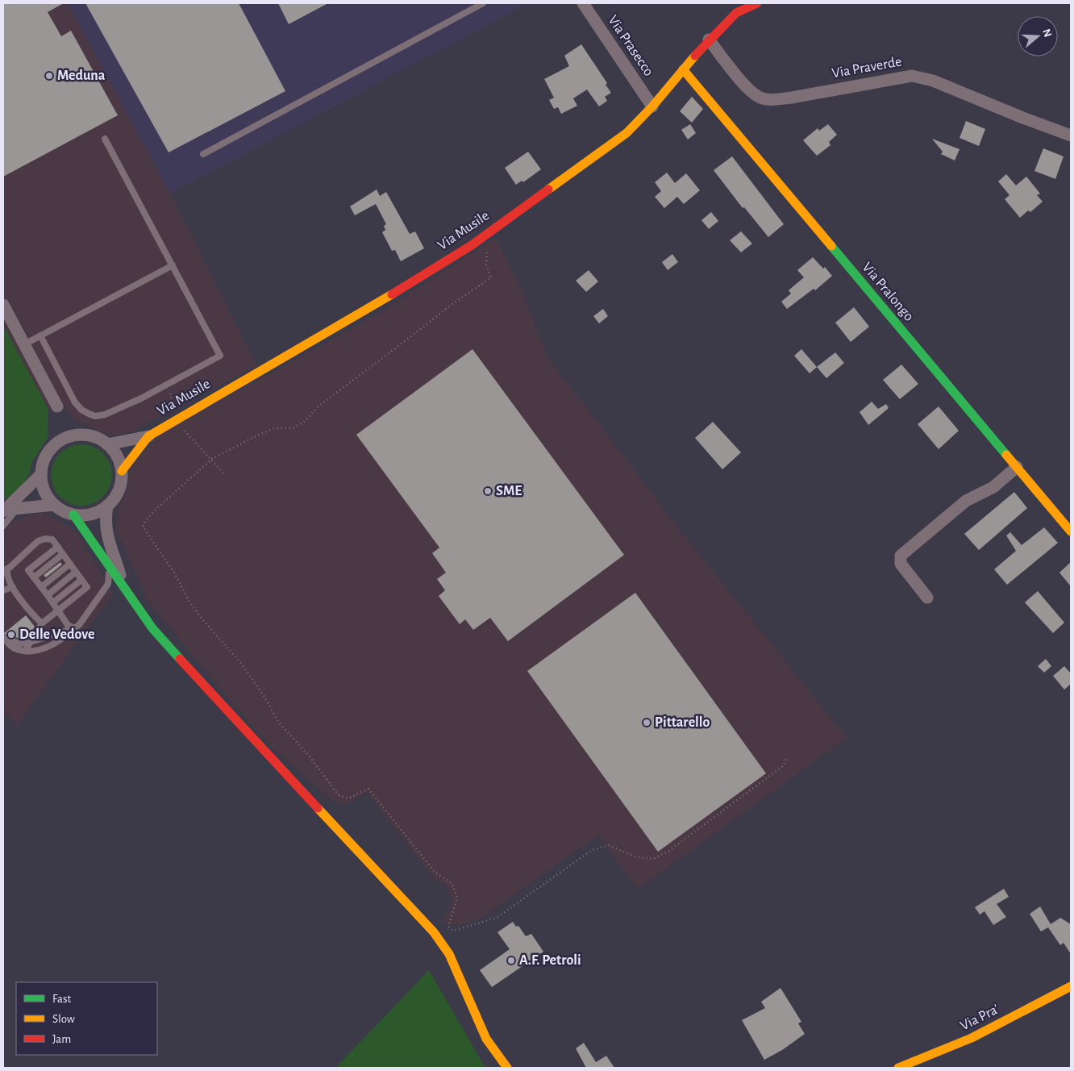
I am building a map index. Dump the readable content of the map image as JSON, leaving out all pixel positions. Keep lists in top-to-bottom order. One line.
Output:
{"streets":{"street":["Via Prasecco","Via Praverde","Via Musile","Via Pralongo","Via Pra'"]},"crossings":[["Via Prasecco","Via Musile"],["Via Praverde","Via Musile"],["Via Musile","Via Pralongo"]],"places":["Meduna","SME","Delle Vedove","Pittarello","A.F. Petroli"],"legend":["Fast","Slow","Jam"],"north":"right"}
